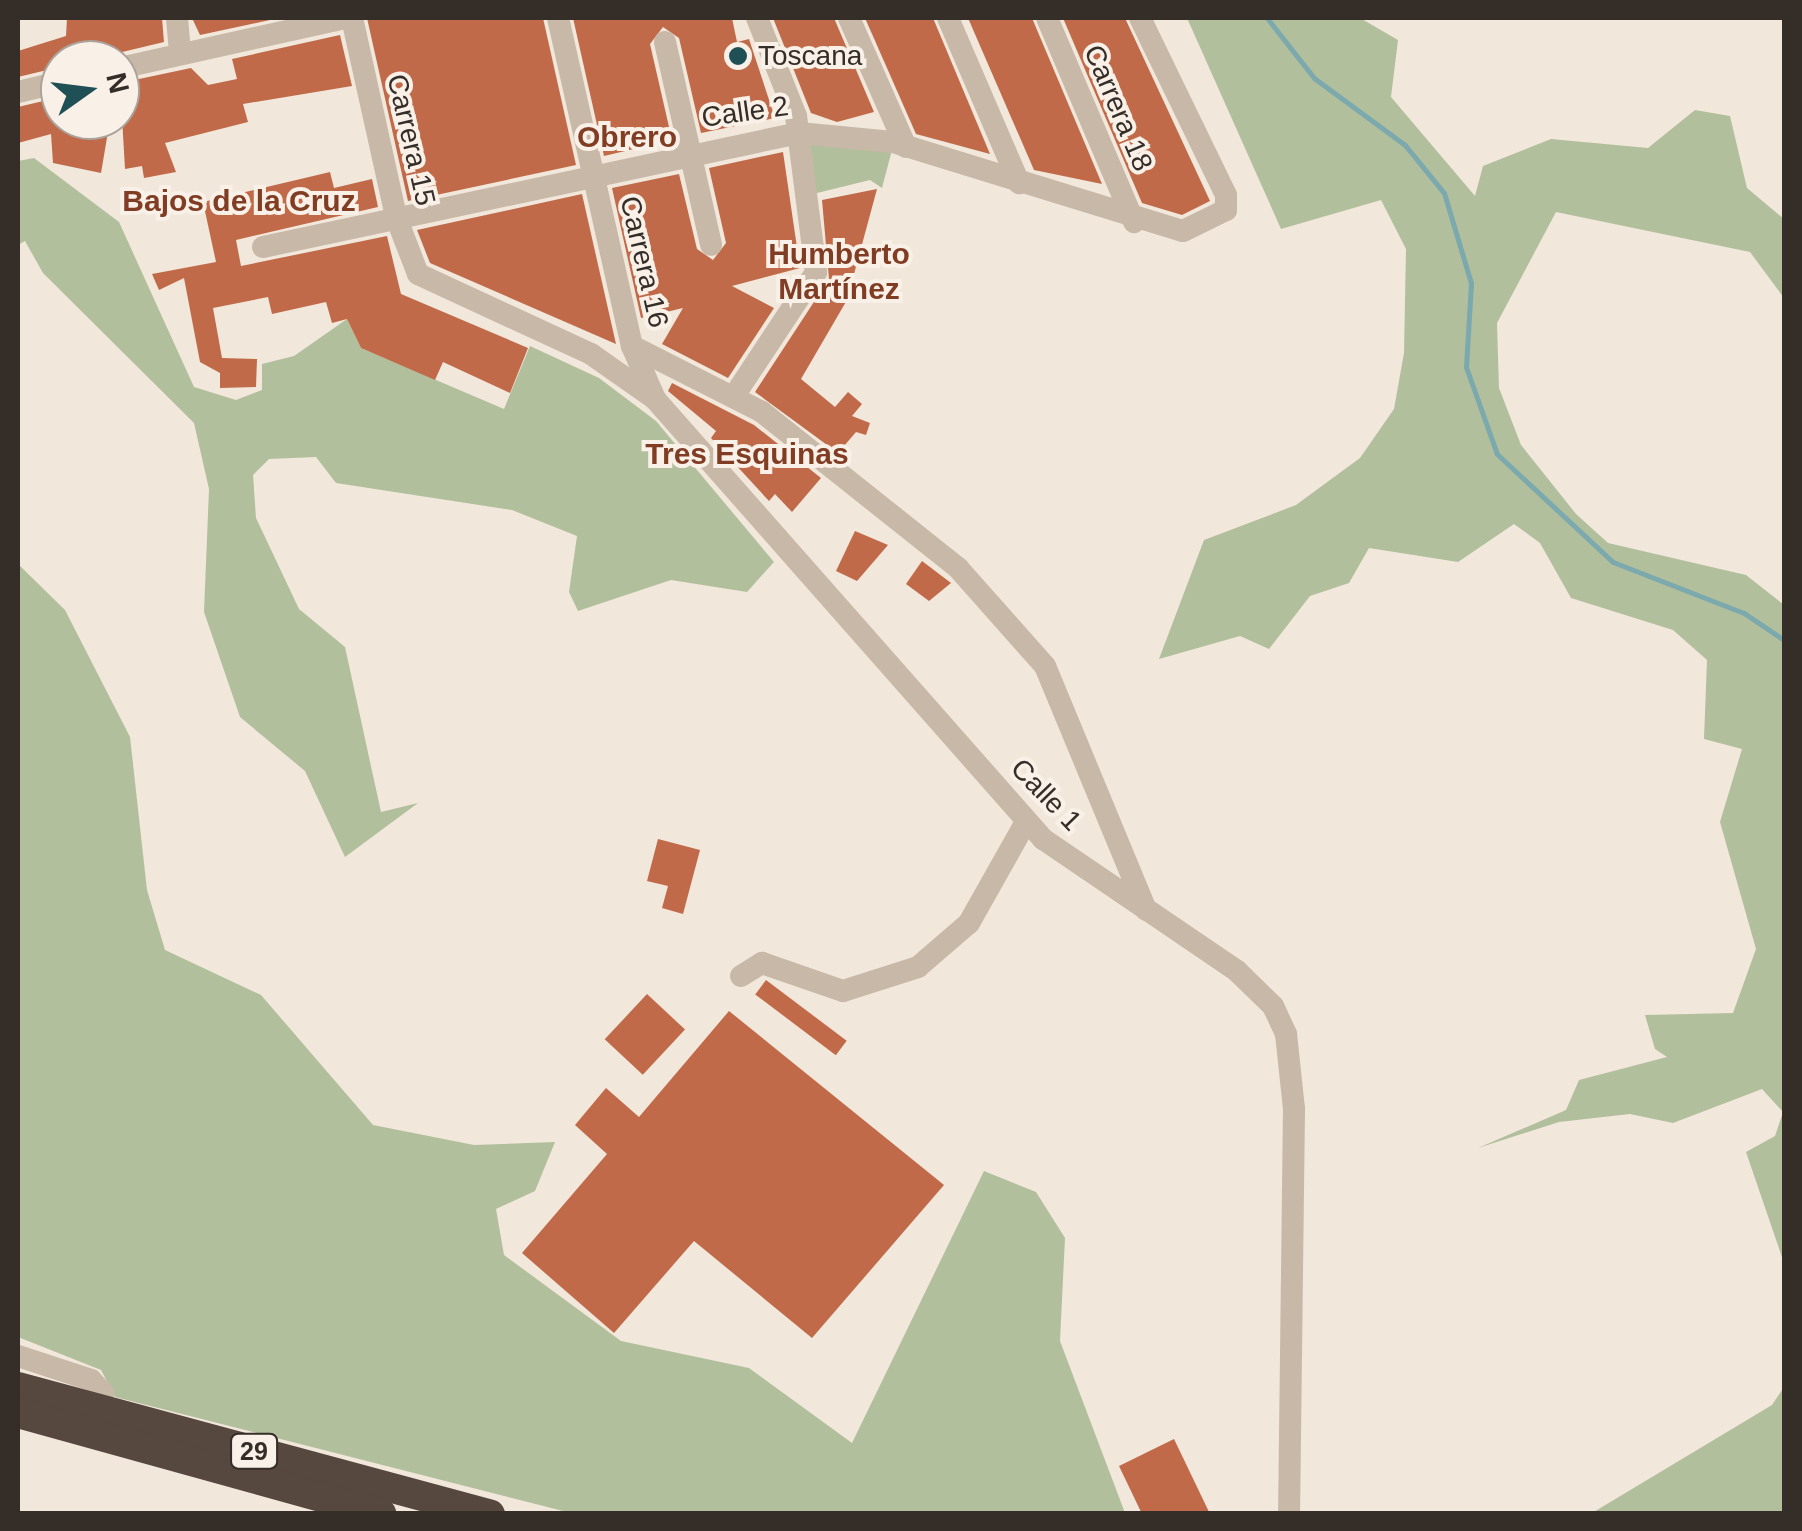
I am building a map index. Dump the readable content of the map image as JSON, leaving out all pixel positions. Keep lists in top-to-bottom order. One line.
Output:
{"streets":{"highway":["29"],"street":["Carrera 18","Calle 2","Carrera 15","Carrera 16","Calle 1"]},"crossings":[["Carrera 18","Calle 2"],["Calle 2","Carrera 15"],["Calle 2","Carrera 16"],["Carrera 15","Calle 1"],["Carrera 16","Calle 1"]],"districts":["Obrero","Bajos de la Cruz","Humberto Martínez","Tres Esquinas"],"places":["Toscana"],"north":"right"}
